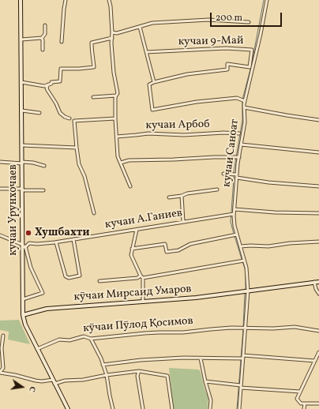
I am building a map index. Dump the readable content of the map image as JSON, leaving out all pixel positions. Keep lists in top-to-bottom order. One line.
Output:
{"streets":{"street":["кучаи 9-Май","кучаи Арбоб","кучаи Саноат","кучаи Урунхочаев","кучаи А.Ганиев","кӯчаи Мирсаид Умаров","кӯчаи Пӯлод Қосимов"]},"crossings":[["кучаи Саноат","кучаи А.Ганиев"],["кучаи Саноат","кӯчаи Мирсаид Умаров"],["кучаи Саноат","кӯчаи Пӯлод Қосимов"],["кучаи Урунхочаев","кучаи А.Ганиев"],["кучаи Урунхочаев","кӯчаи Мирсаид Умаров"],["кучаи Урунхочаев","кӯчаи Пӯлод Қосимов"]],"places":["Хушбахти"],"scale_bar":"200 m","north":"right"}
